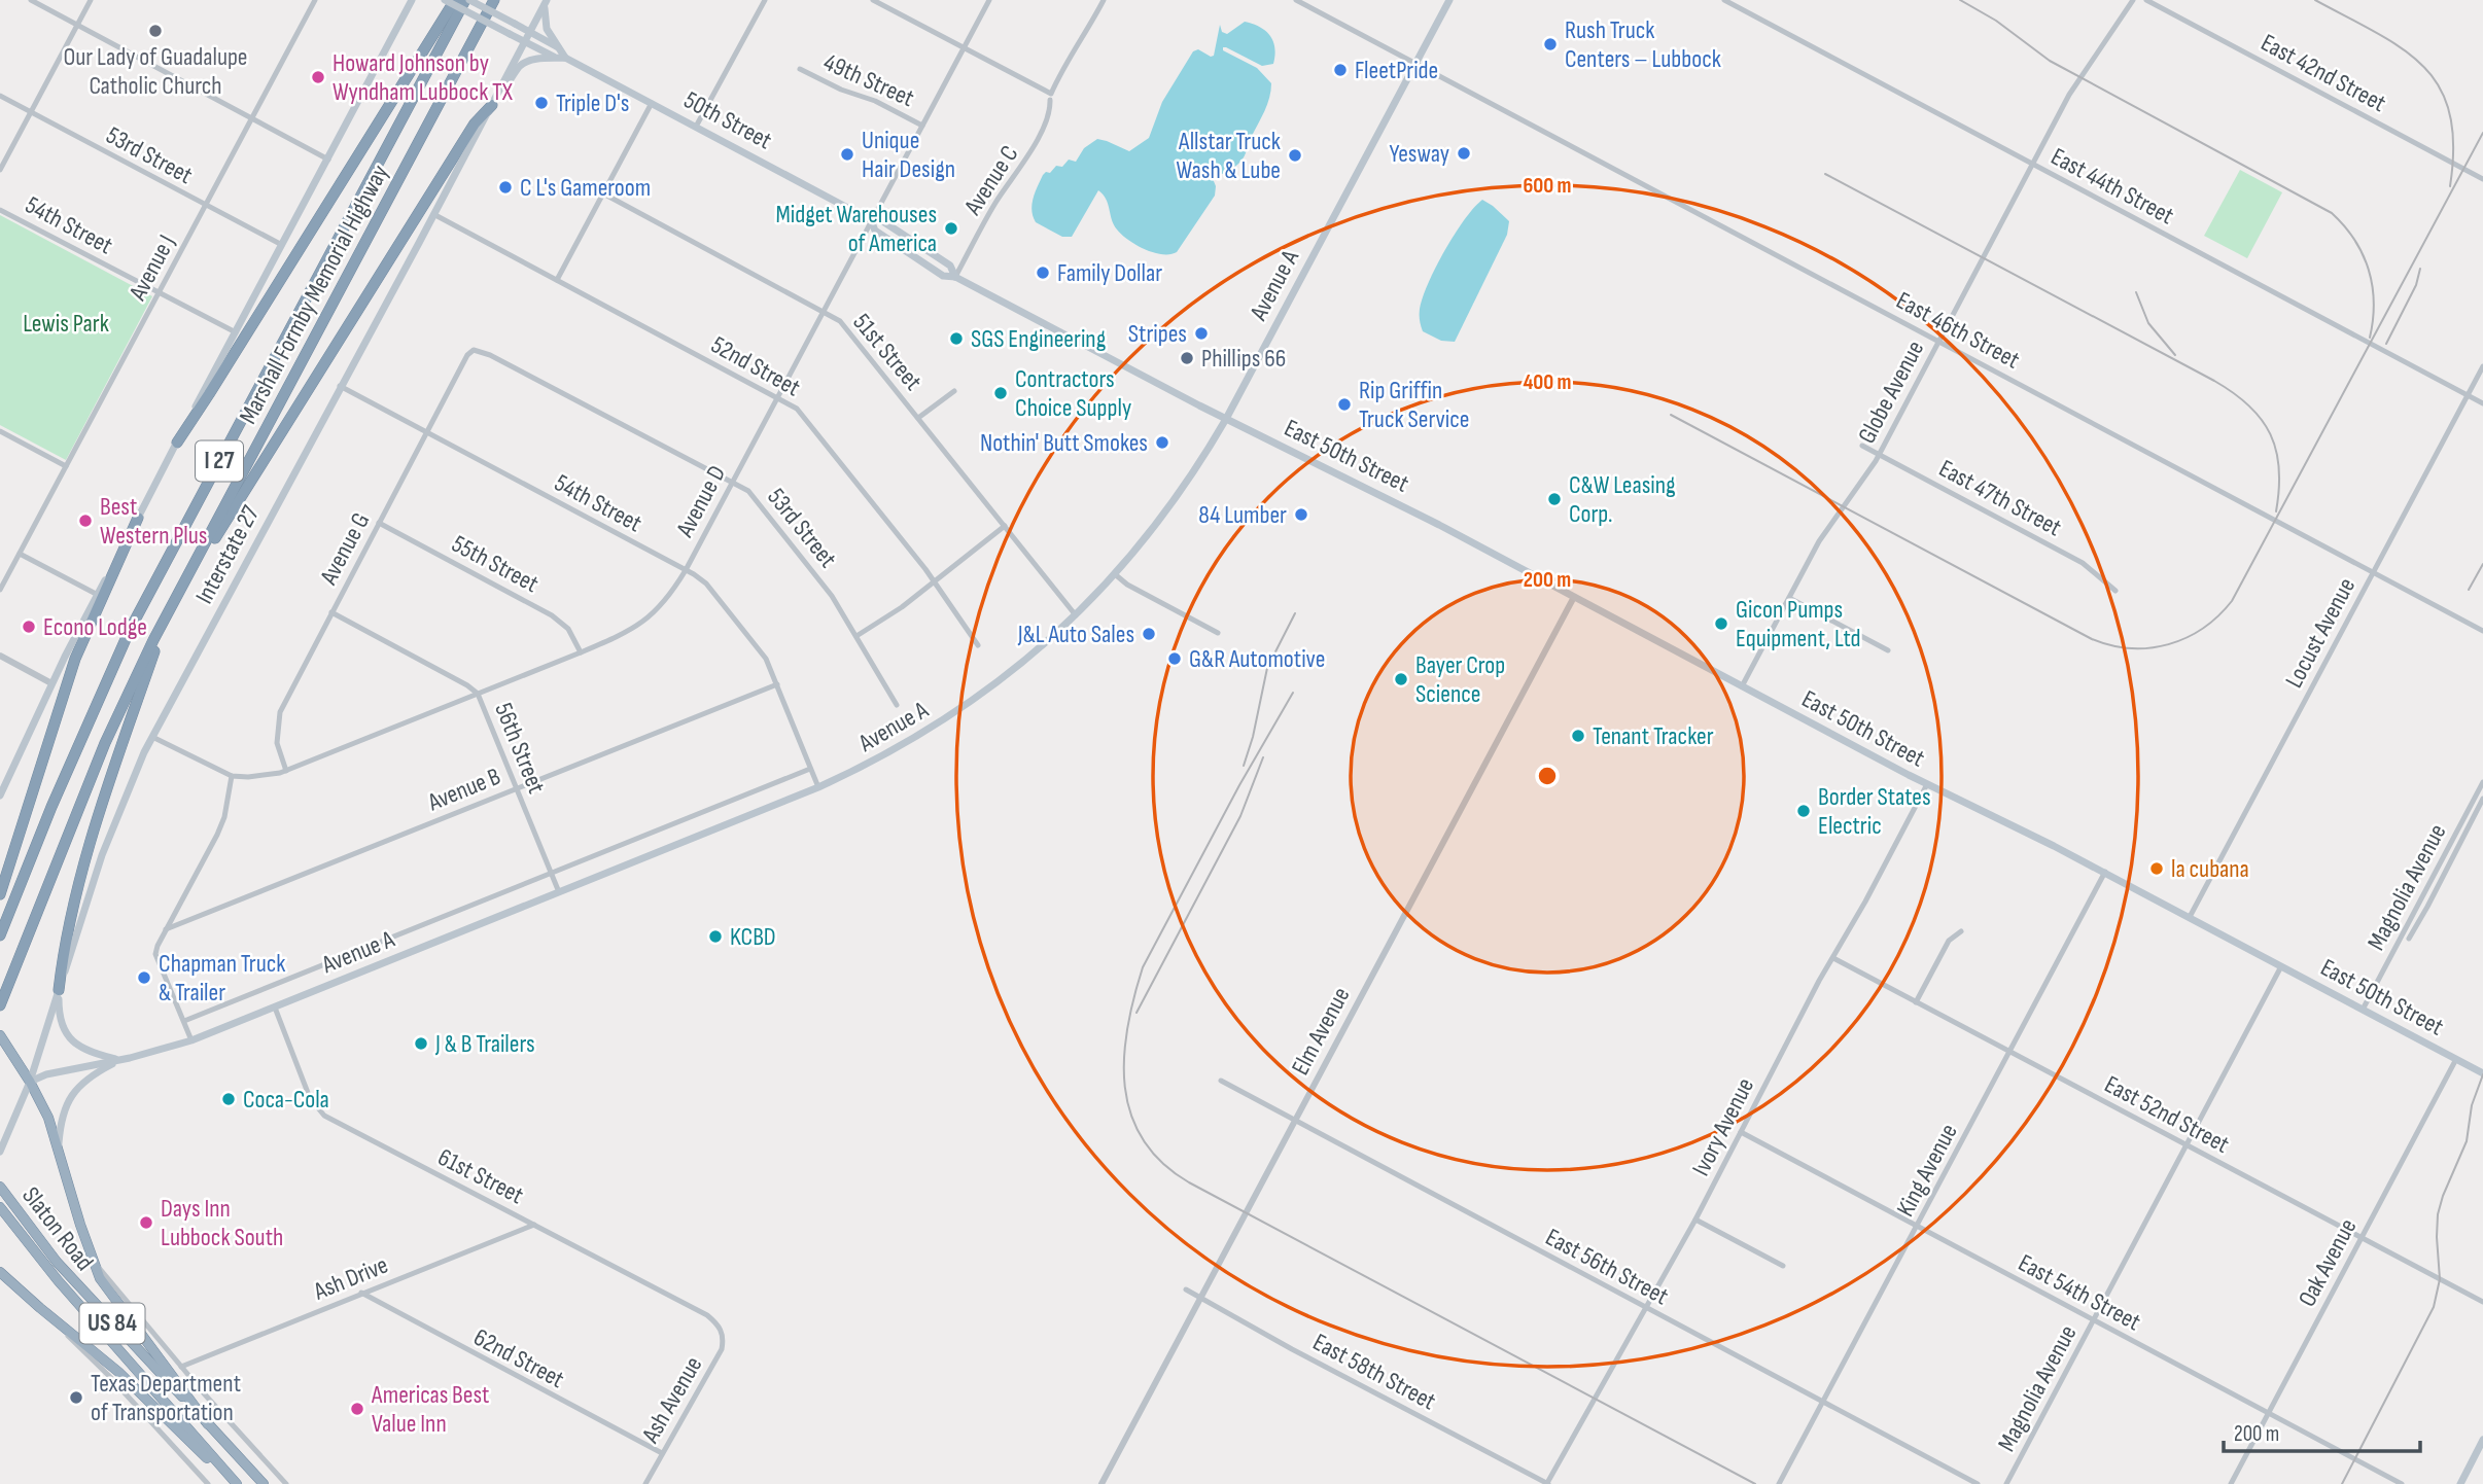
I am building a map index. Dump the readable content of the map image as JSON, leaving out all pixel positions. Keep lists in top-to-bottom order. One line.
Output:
{"streets":{"highway":["Marshall Formby Memorial Highway","I 27","Slaton Road","US 84"],"main road":["50th Street","Avenue A","East 50th Street","Interstate 27"],"street":["East 42nd Street","49th Street","53rd Street","Avenue C","East 44th Street","54th Street","Avenue J","East 46th Street","51st Street","52nd Street","Globe Avenue","East 47th Street","Avenue D","Avenue G","55th Street","Locust Avenue","56th Street","Avenue B","Magnolia Avenue","Elm Avenue","East 52nd Street","Ivory Avenue","King Avenue","61st Street","Oak Avenue","East 56th Street","Ash Drive","East 54th Street","62nd Street","East 58th Street","Ash Avenue"]},"crossings":[["49th Street","Avenue D"],["50th Street","Avenue C"],["50th Street","Avenue A"],["50th Street","Marshall Formby Memorial Highway"],["50th Street","East 50th Street"],["50th Street","Avenue D"],["50th Street","Interstate 27"],["53rd Street","Avenue J"],["53rd Street","Avenue D"],["53rd Street","Avenue G"],["East 44th Street","Globe Avenue"],["East 44th Street","Locust Avenue"],["54th Street","Avenue J"],["54th Street","Avenue A"],["54th Street","Avenue D"],["54th Street","Avenue G"],["54th Street","Interstate 27"],["54th Street","Avenue B"],["Avenue A","East 46th Street"],["Avenue A","51st Street"],["Avenue A","East 50th Street"],["Avenue A","Interstate 27"],["Avenue A","56th Street"],["Avenue A","61st Street"],["East 46th Street","Globe Avenue"],["East 46th Street","Locust Avenue"],["51st Street","Avenue D"],["52nd Street","Avenue D"],["52nd Street","Interstate 27"],["Globe Avenue","East 50th Street"],["Globe Avenue","East 47th Street"],["East 50th Street","Locust Avenue"],["East 50th Street","Magnolia Avenue"],["East 50th Street","Elm Avenue"],["East 50th Street","Ivory Avenue"],["East 50th Street","King Avenue"],["East 50th Street","Oak Avenue"],["Avenue D","Avenue G"],["Avenue D","55th Street"],["Avenue D","56th Street"],["Avenue G","55th Street"],["Avenue G","56th Street"],["56th Street","Avenue B"],["Magnolia Avenue","East 52nd Street"],["Magnolia Avenue","East 54th Street"],["Elm Avenue","East 56th Street"],["Elm Avenue","East 58th Street"],["East 52nd Street","Ivory Avenue"],["East 52nd Street","King Avenue"],["East 52nd Street","Oak Avenue"],["Ivory Avenue","East 56th Street"],["Ivory Avenue","East 54th Street"],["Ivory Avenue","East 58th Street"],["King Avenue","East 56th Street"],["King Avenue","East 54th Street"],["61st Street","Ash Drive"],["61st Street","Ash Avenue"],["Slaton Road","Ash Drive"],["Oak Avenue","East 54th Street"],["Ash Drive","62nd Street"],["62nd Street","Ash Avenue"]],"parks":["Lewis Park"],"places":["Our Lady of Guadalupe Catholic Church","Rush Truck Centers – Lubbock","FleetPride","Howard Johnson by Wyndham Lubbock TX","Triple D's","Yesway","Unique Hair Design","Allstar Truck Wash & Lube","C L's Gameroom","Midget Warehouses of America","Family Dollar","Stripes","SGS Engineering","Phillips 66","Contractors Choice Supply","Rip Griffin Truck Service","Nothin' Butt Smokes","C&W Leasing Corp.","84 Lumber","Best Western Plus","Gicon Pumps Equipment, Ltd","Econo Lodge","J&L Auto Sales","G&R Automotive","Bayer Crop Science","Tenant Tracker","Border States Electric","la cubana","KCBD","Chapman Truck & Trailer","J & B Trailers","Coca-Cola","Days Inn Lubbock South","Texas Department of Transportation","Americas Best Value Inn"],"scale_bar":"200 m","rings":["600 m","400 m","200 m"]}
